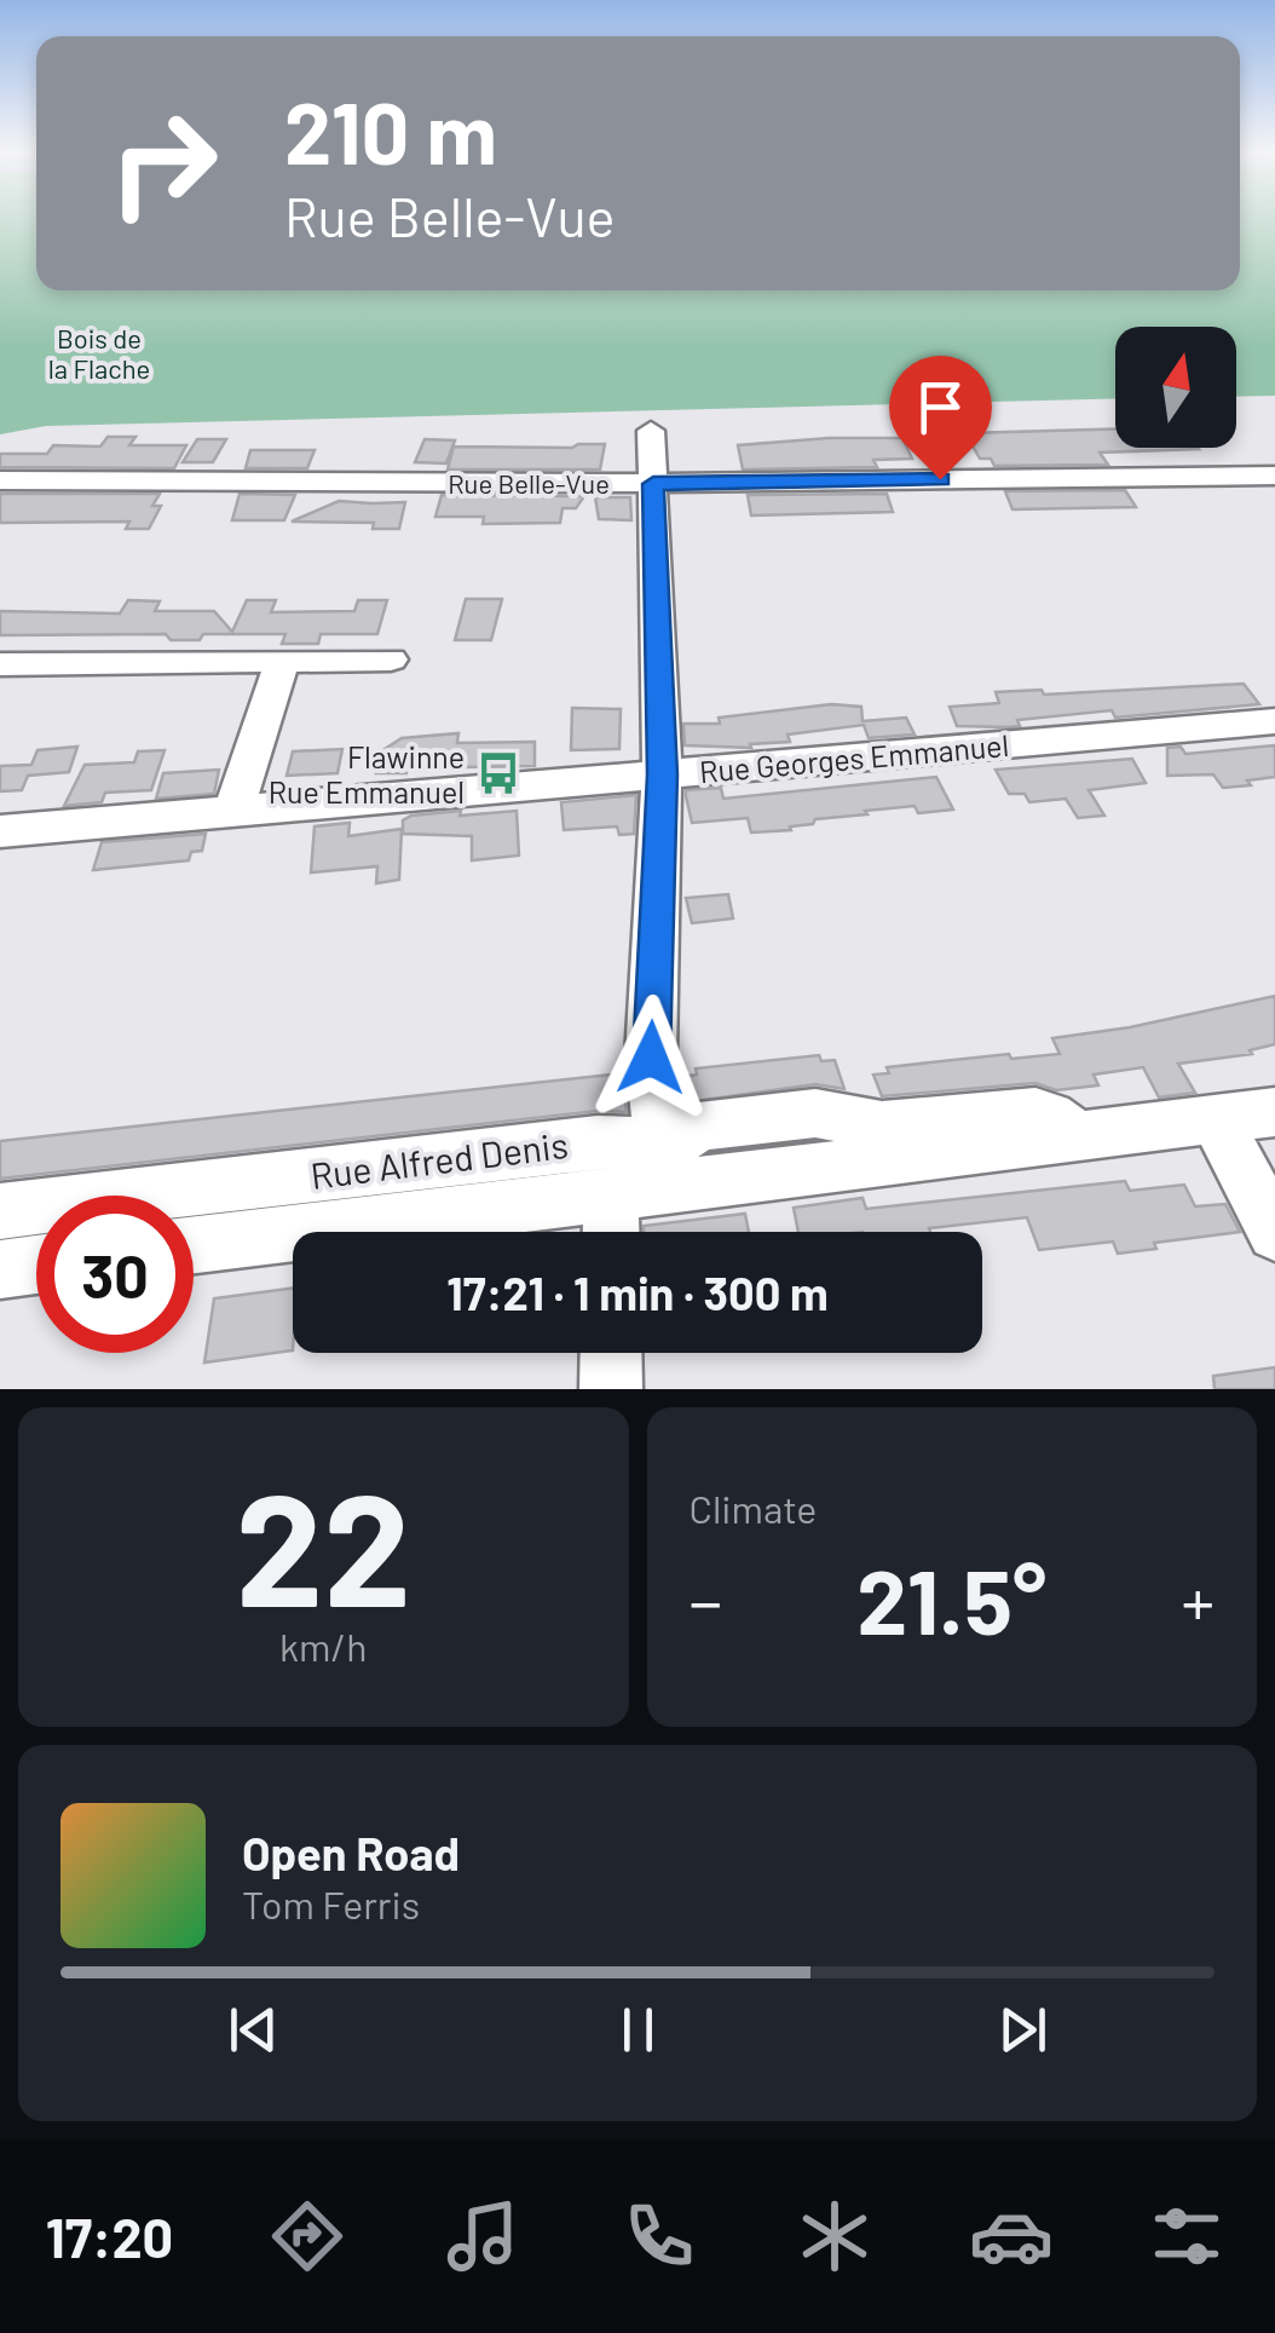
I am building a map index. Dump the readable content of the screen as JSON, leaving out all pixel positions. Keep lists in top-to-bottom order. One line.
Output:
{"streets":{"street":["Rue Belle-Vue","Rue Georges Emmanuel","Rue Alfred Denis"]},"parks":["Bois de la Flache"],"places":{"bus stop":["Flawinne Rue Emmanuel"]},"north":"top","page":{"turn":["210 m","Rue Belle-Vue"],"limit":"30","trip":"17:21 · 1 min · 300 m","tile":[["22","km/h"],"Climate"],"heat":["−","21.5°","+"],"song":["Open Road","Tom Ferris"],"tabs":"17:20"}}
